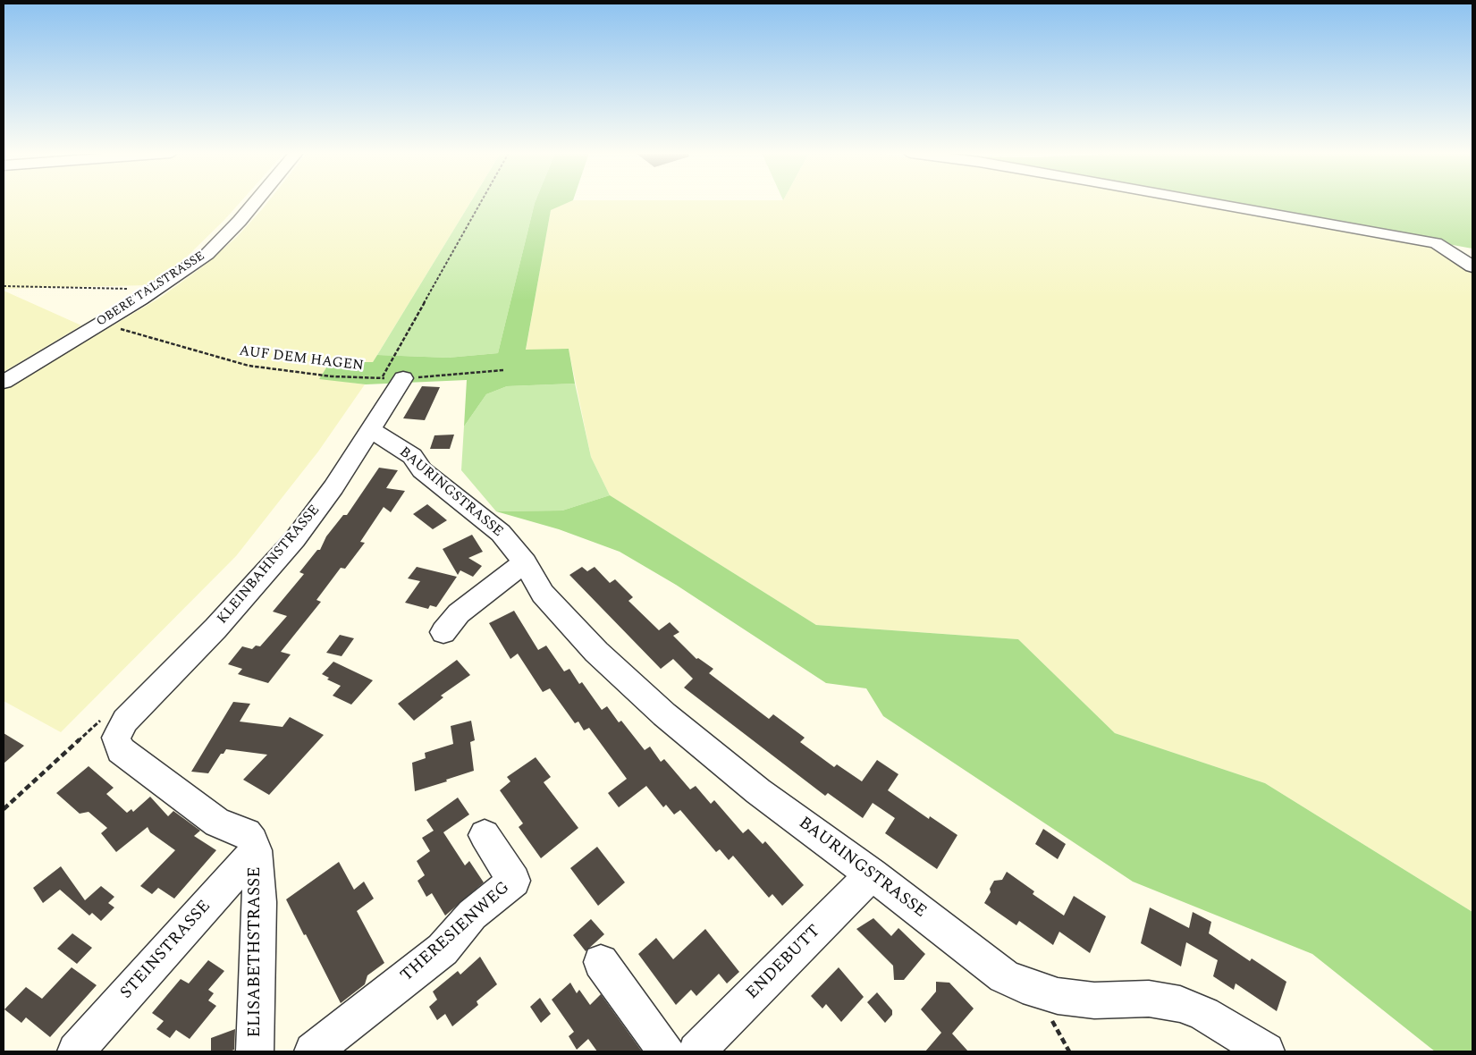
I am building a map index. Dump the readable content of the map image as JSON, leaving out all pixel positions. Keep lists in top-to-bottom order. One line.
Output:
{"streets":{"street":["OBERE TALSTRASSE","BAURINGSTRASSE","KLEINBAHNSTRASSE","THERESIENWEG","STEINSTRASSE","ELISABETHSTRASSE","ENDEBUTT"],"path":["AUF DEM HAGEN"]},"crossings":[["OBERE TALSTRASSE","AUF DEM HAGEN"],["AUF DEM HAGEN","KLEINBAHNSTRASSE"],["BAURINGSTRASSE","KLEINBAHNSTRASSE"],["BAURINGSTRASSE","ENDEBUTT"],["KLEINBAHNSTRASSE","ELISABETHSTRASSE"],["STEINSTRASSE","ELISABETHSTRASSE"]]}
